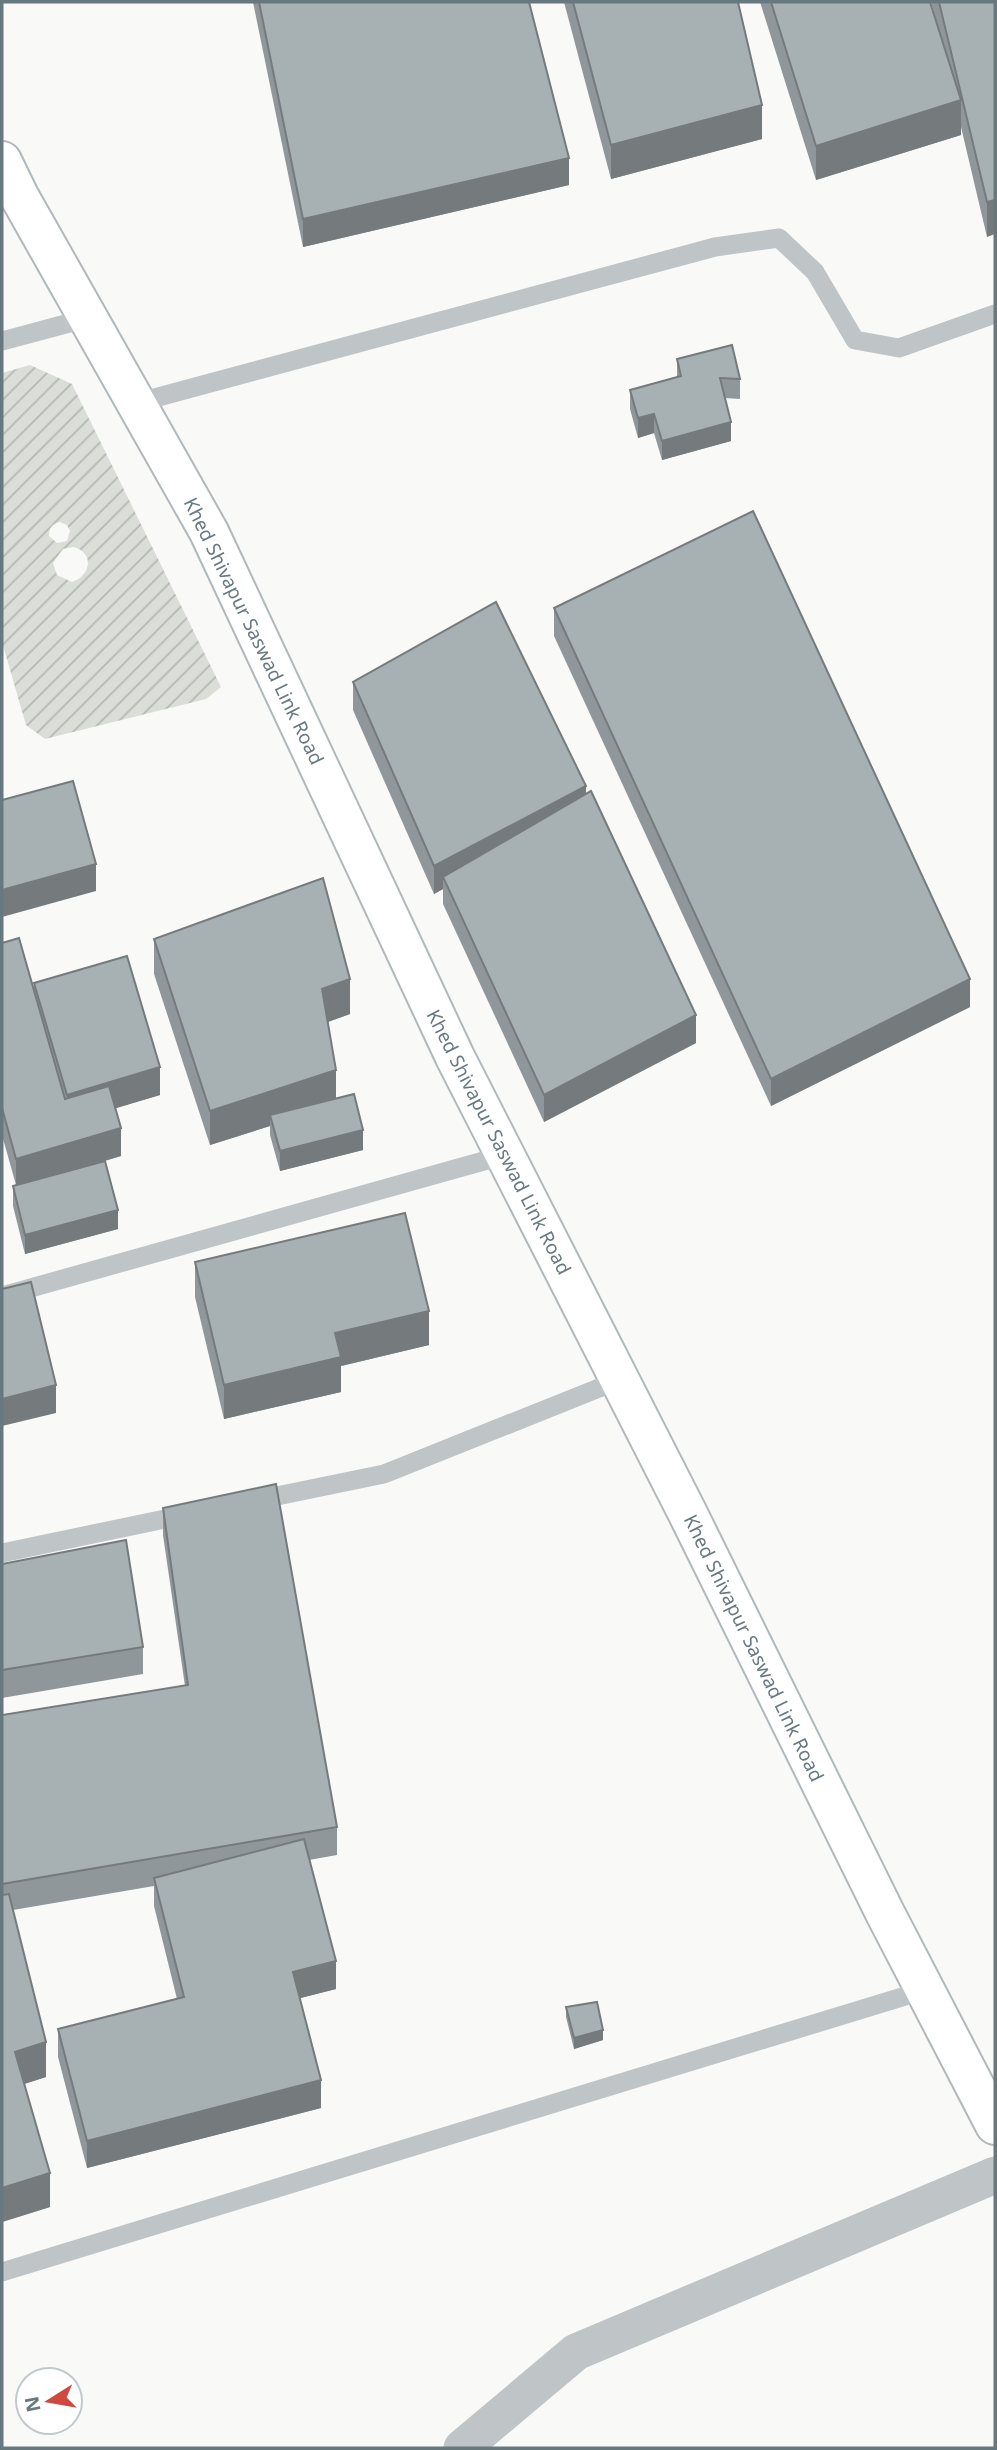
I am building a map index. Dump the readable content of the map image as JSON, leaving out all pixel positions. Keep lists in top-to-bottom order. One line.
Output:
{"streets":{"main road":["Khed Shivapur Saswad Link Road"]},"north":"left"}
